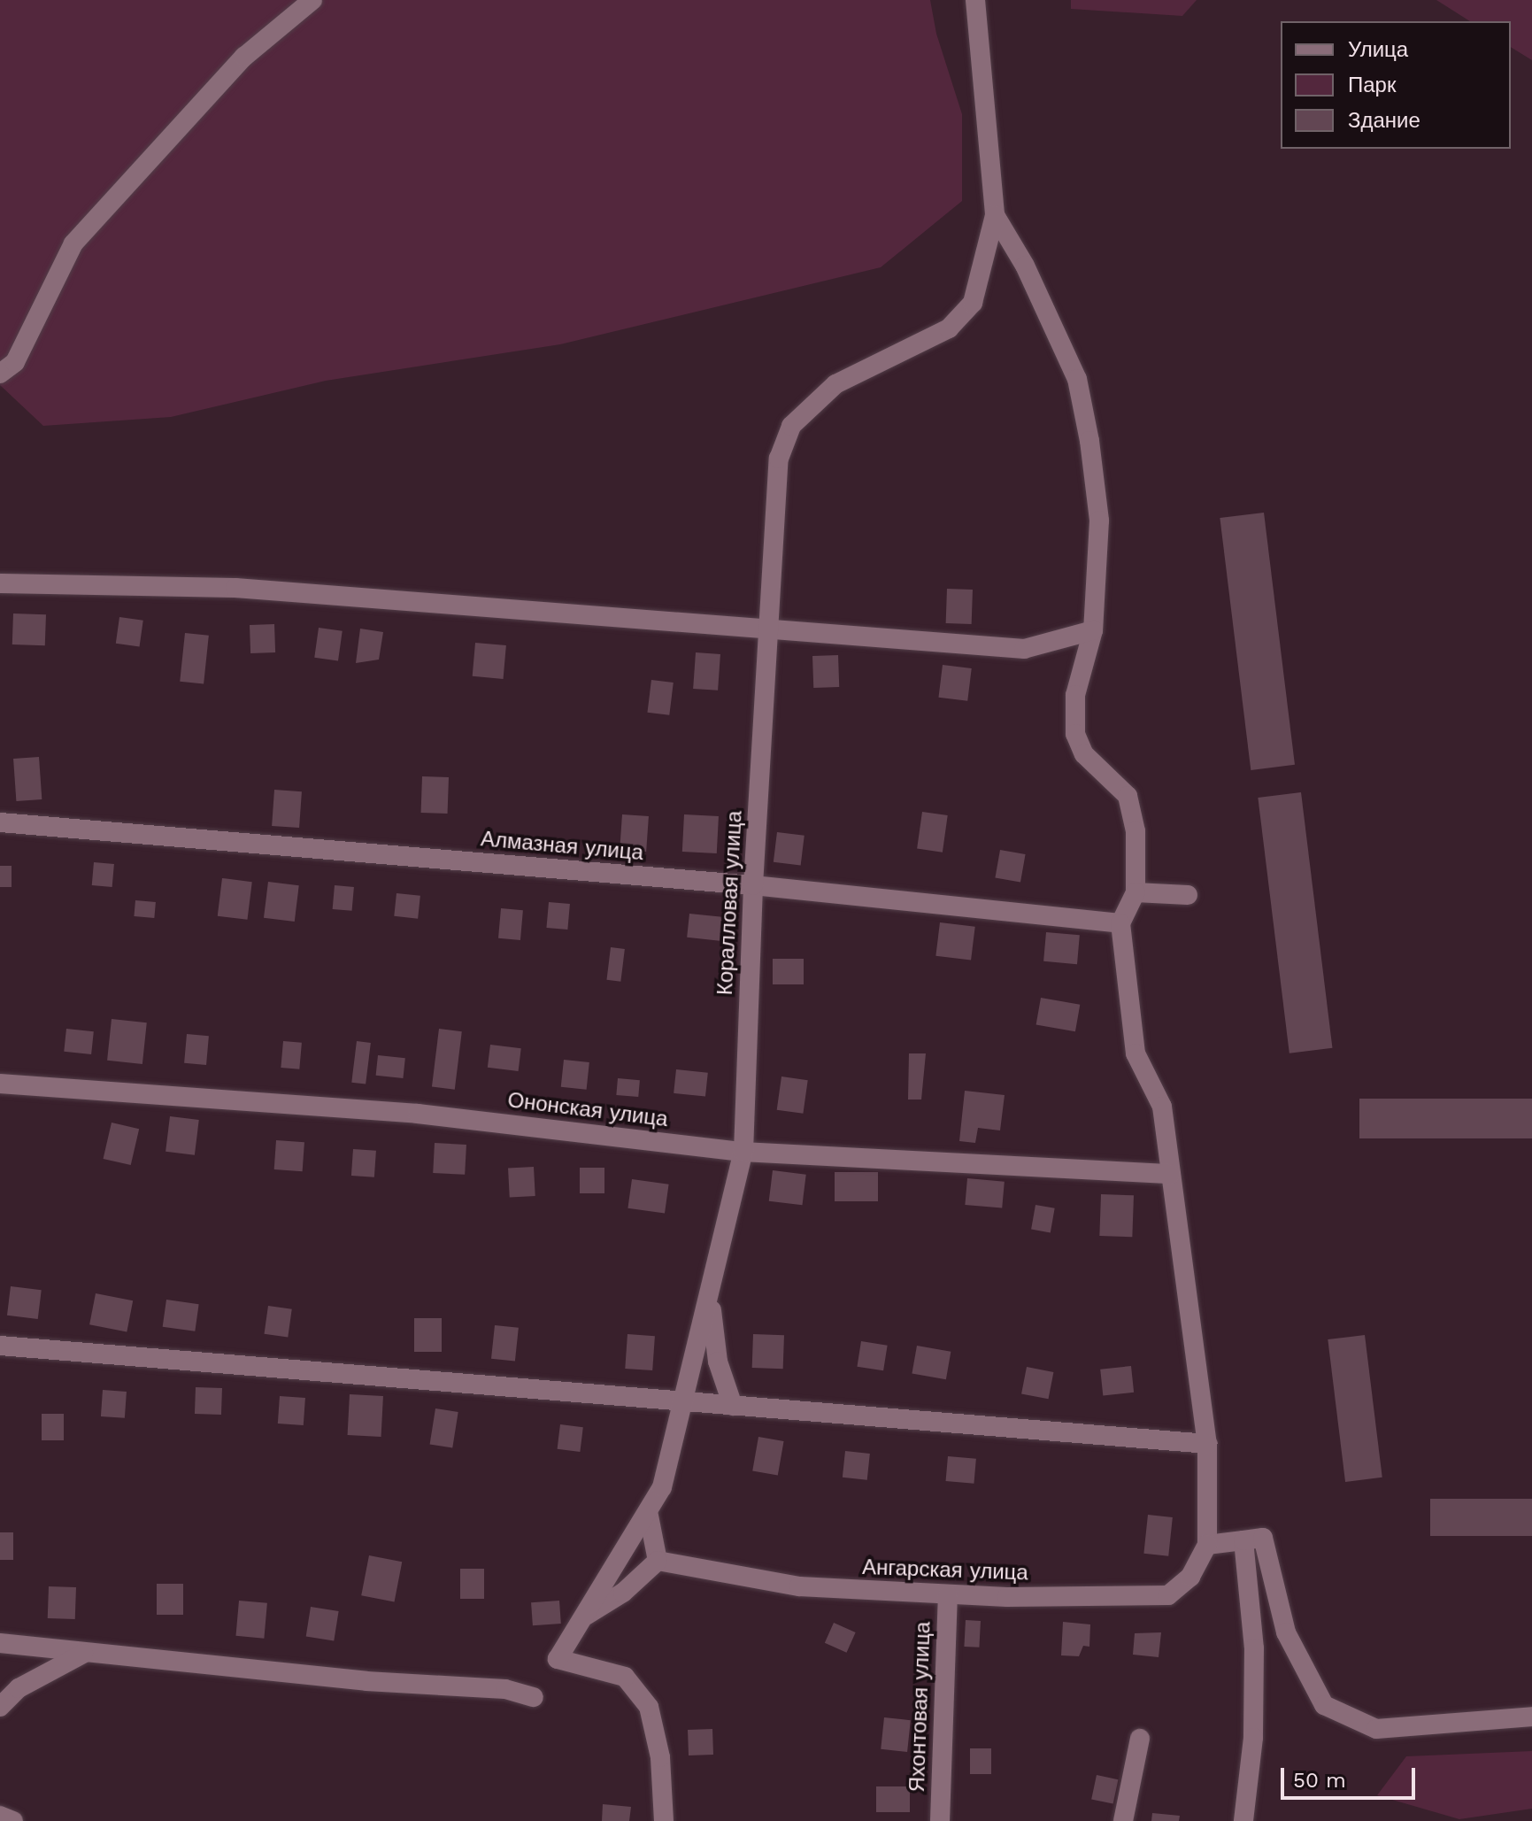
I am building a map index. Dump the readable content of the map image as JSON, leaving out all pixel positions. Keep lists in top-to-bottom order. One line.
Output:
{"streets":{"street":["Алмазная улица","Коралловая улица","Ононская улица","Ангарская улица","Яхонтовая улица"]},"crossings":[["Алмазная улица","Коралловая улица"],["Коралловая улица","Ононская улица"],["Ангарская улица","Яхонтовая улица"]],"legend":["Улица","Парк","Здание"],"scale_bar":"50 m"}
